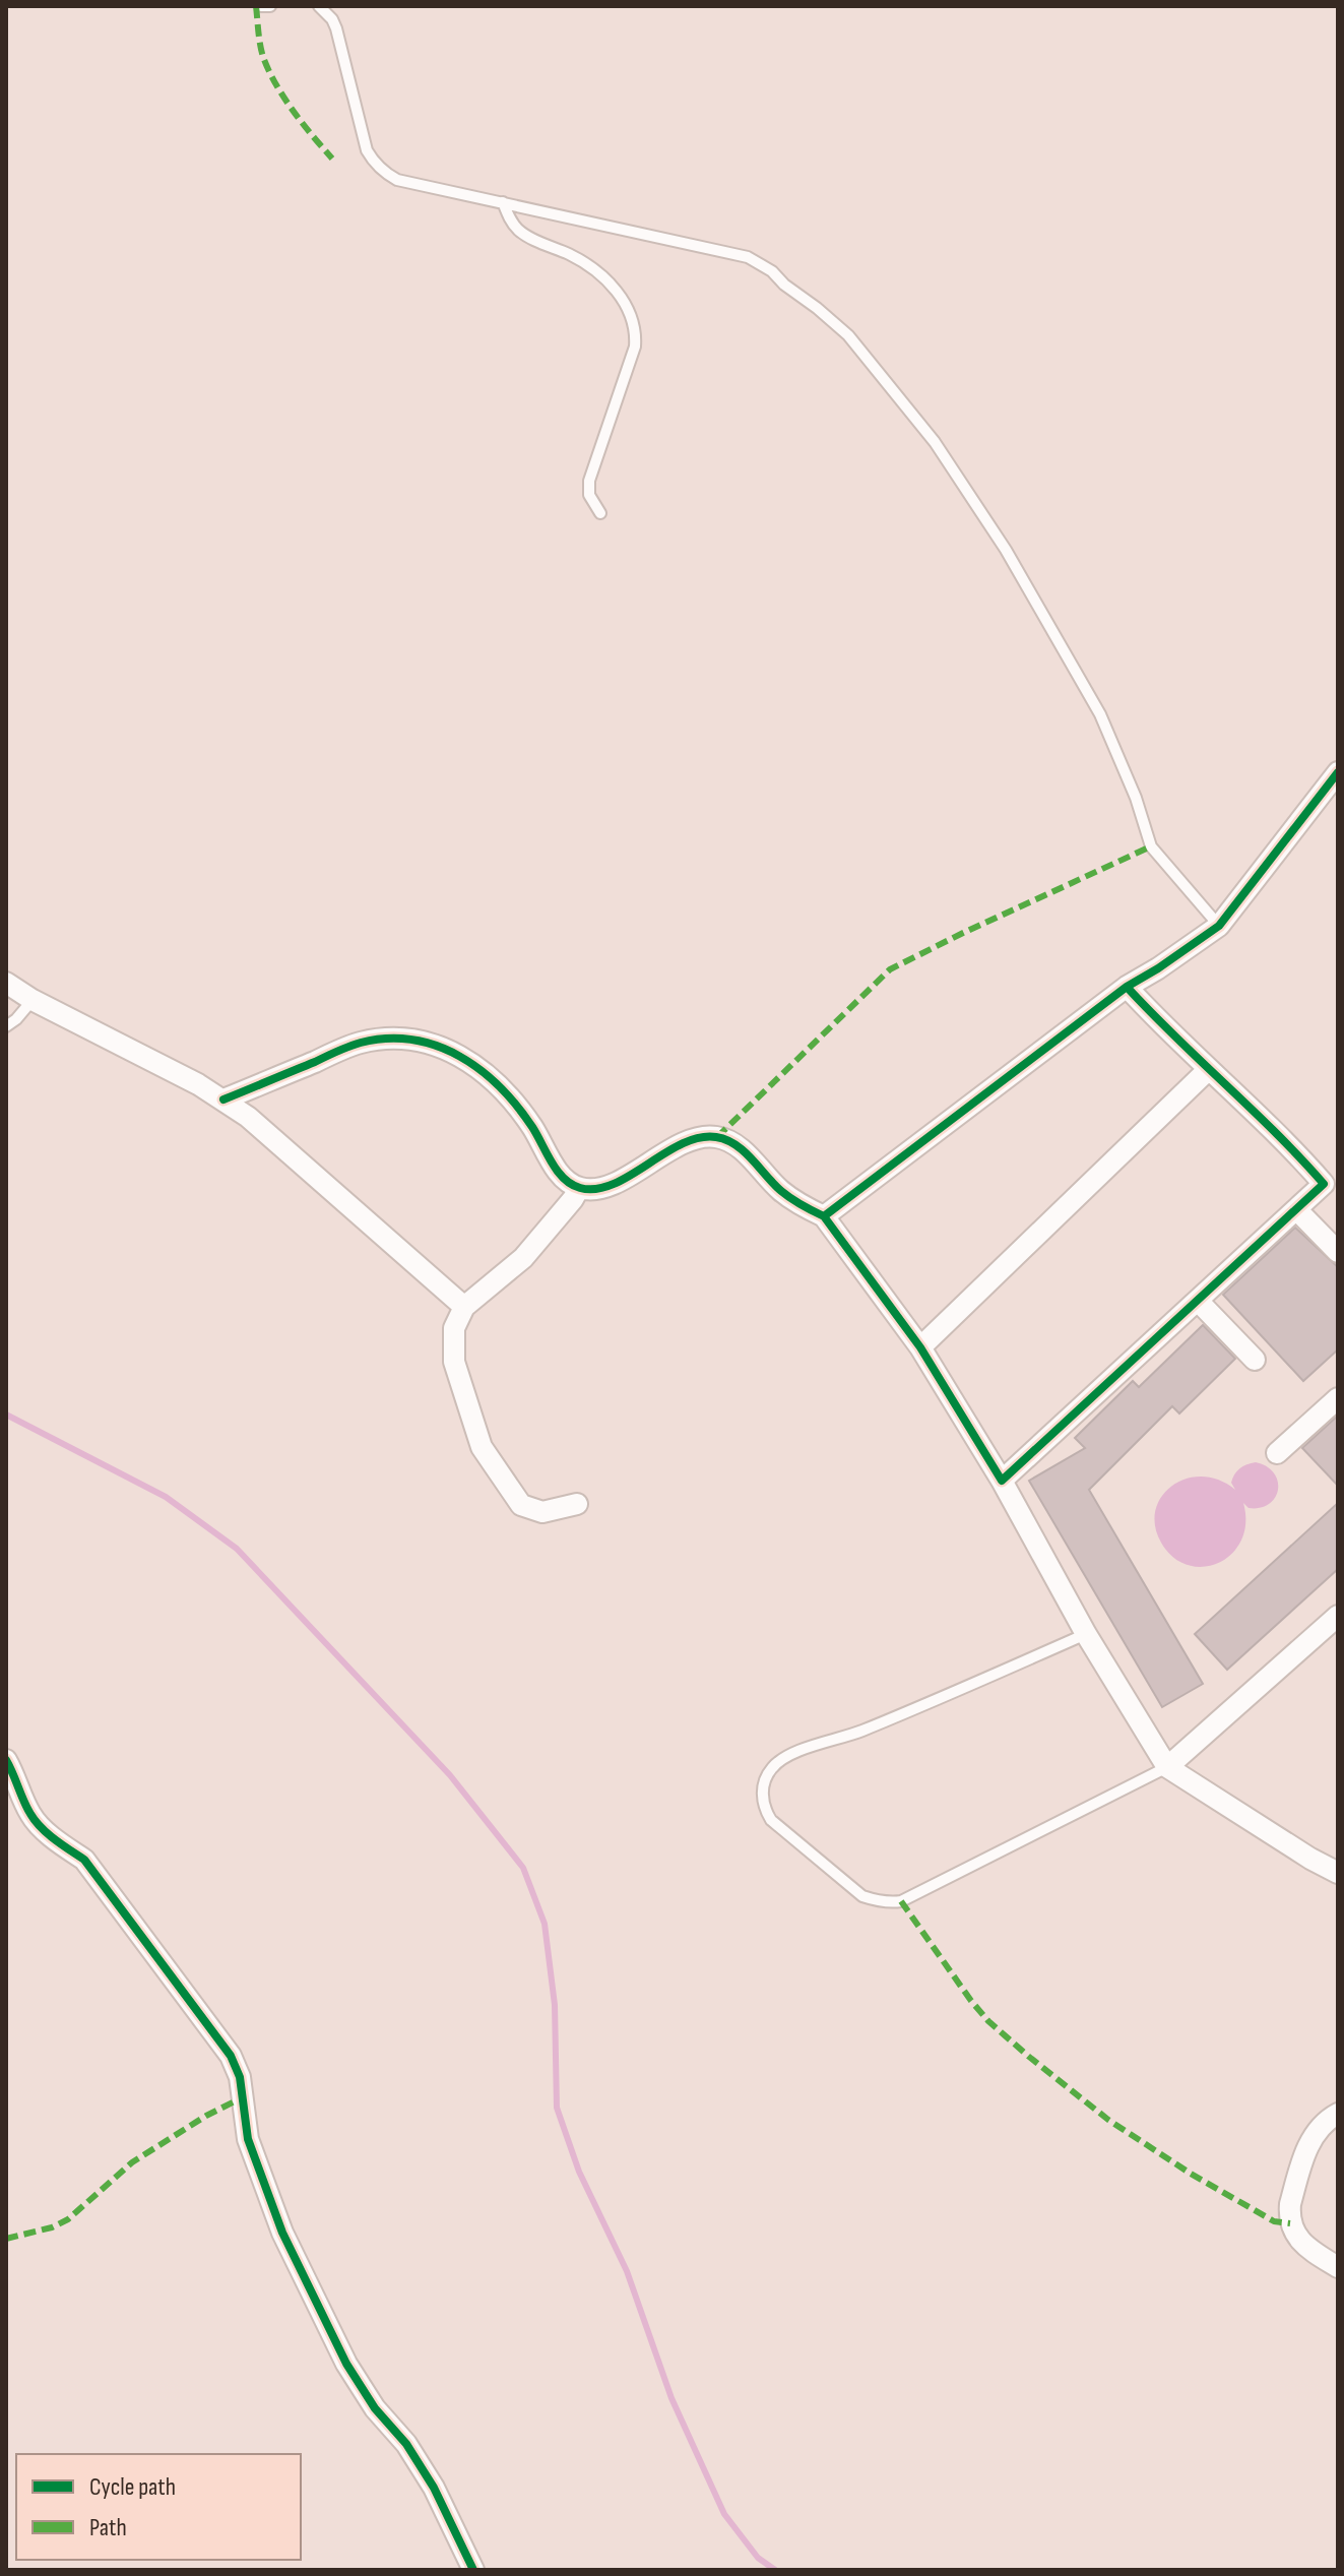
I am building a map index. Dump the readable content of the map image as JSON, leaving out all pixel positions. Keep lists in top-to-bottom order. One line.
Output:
{"legend":["Cycle path","Path"]}
